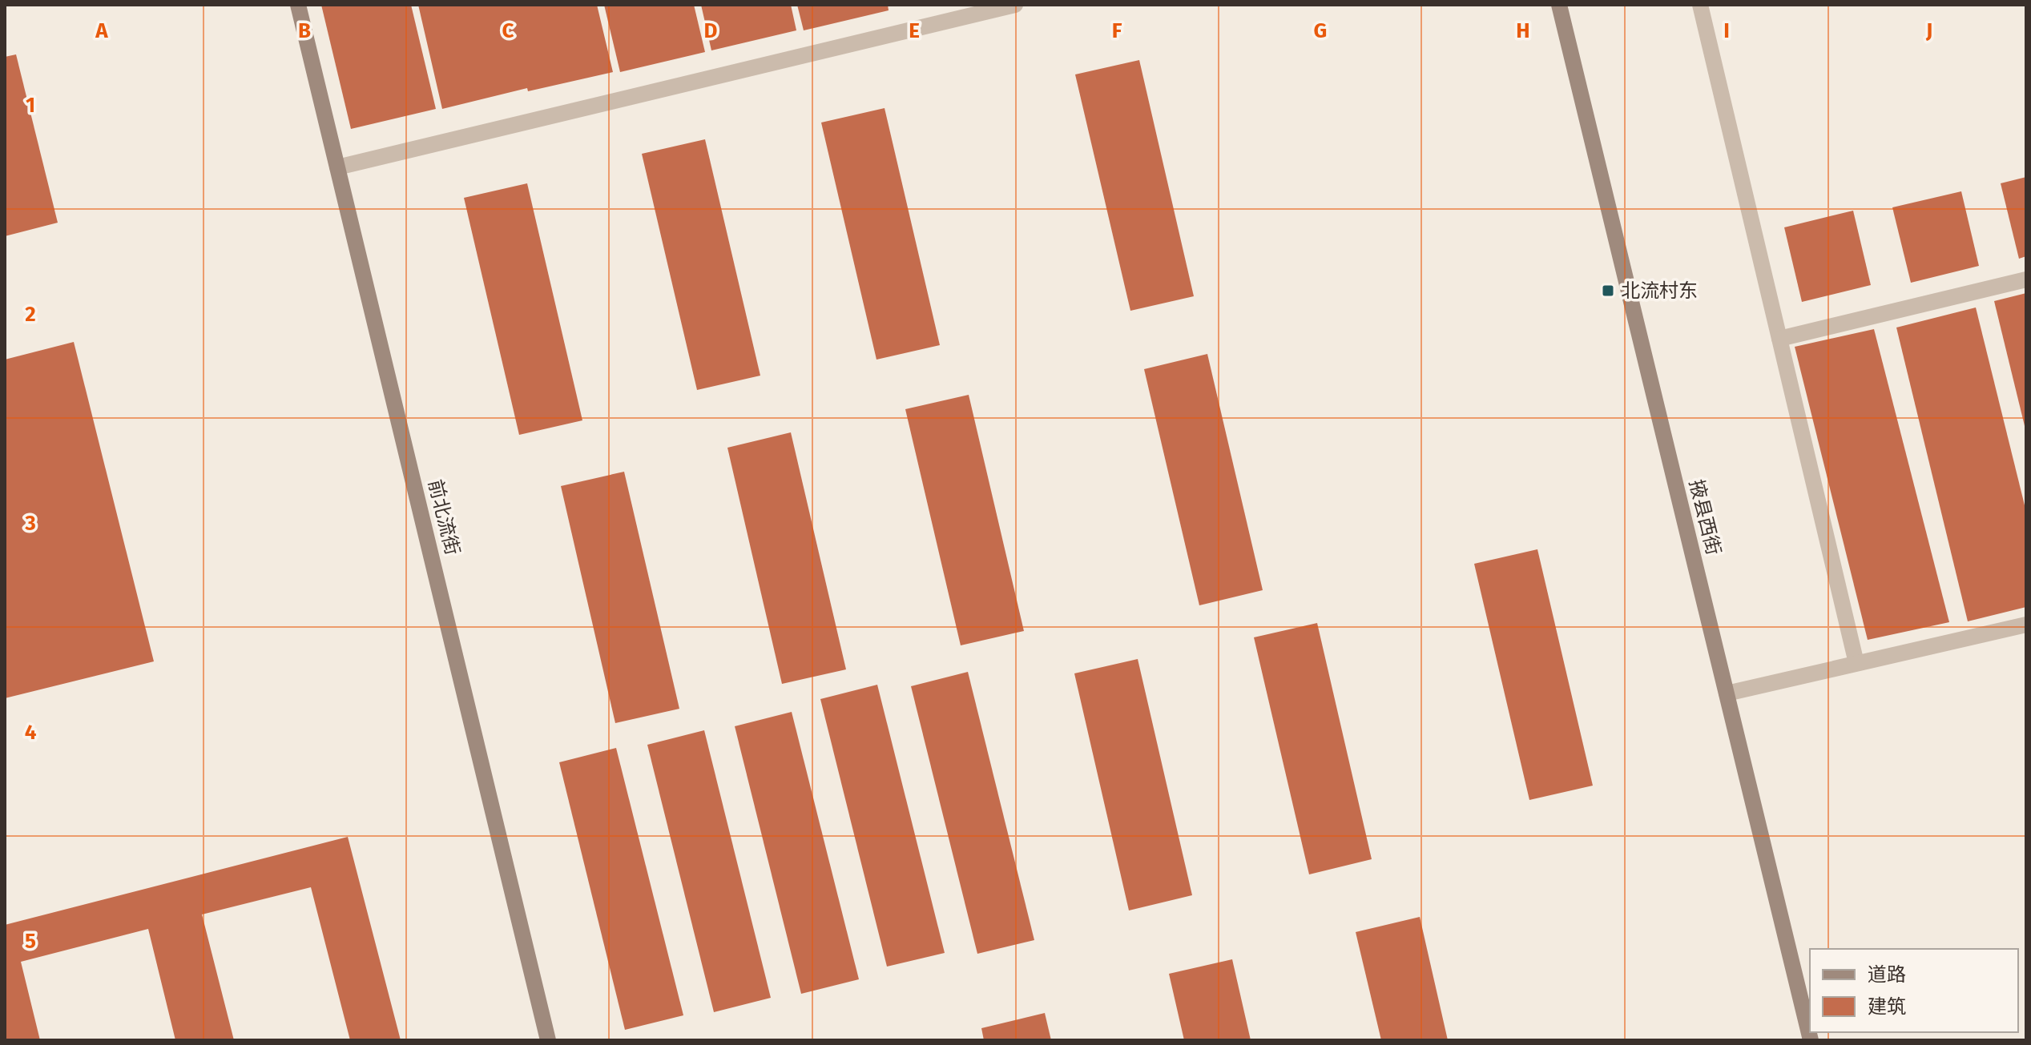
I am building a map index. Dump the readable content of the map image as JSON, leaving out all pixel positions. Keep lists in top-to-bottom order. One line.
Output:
{"streets":{"street":["前北流街","掖县西街"]},"places":{"transit":["北流村东"]},"legend":["道路","建筑"],"grid":{"columns":["A","B","C","D","E","F","G","H","I","J"],"rows":["1","2","3","4","5"]}}
